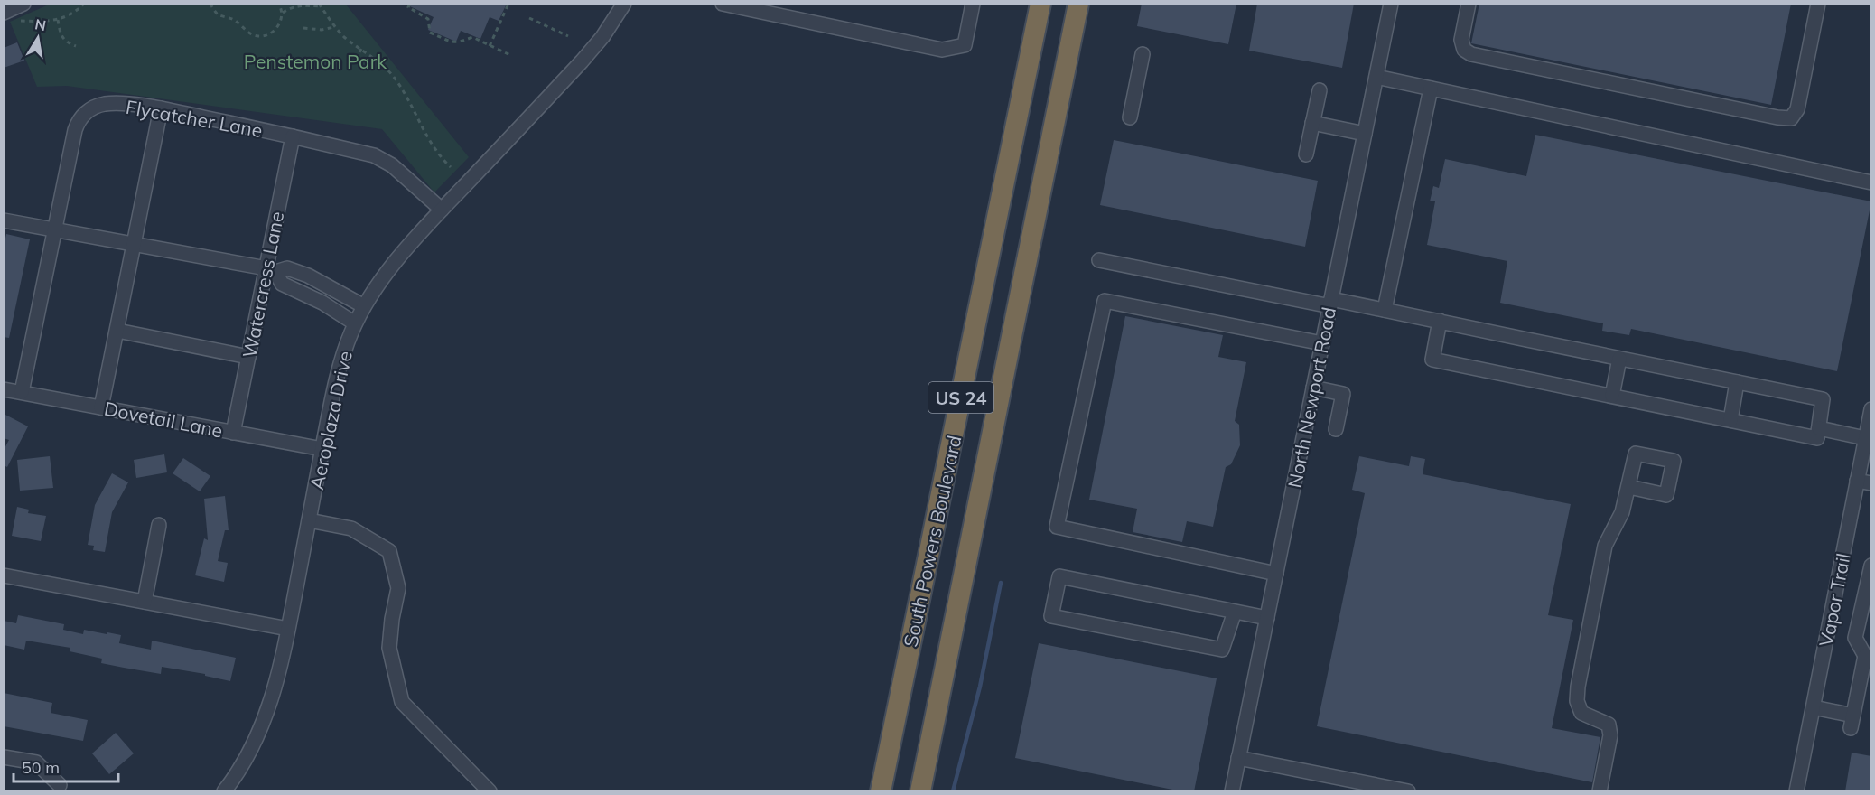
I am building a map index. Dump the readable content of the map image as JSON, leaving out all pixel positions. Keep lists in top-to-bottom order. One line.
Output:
{"streets":{"highway":["US 24","South Powers Boulevard"],"street":["Flycatcher Lane","Watercress Lane","North Newport Road","Dovetail Lane","Aeroplaza Drive","Vapor Trail"]},"crossings":[["Flycatcher Lane","Watercress Lane"],["Flycatcher Lane","Dovetail Lane"],["Flycatcher Lane","Aeroplaza Drive"],["Watercress Lane","Dovetail Lane"],["Dovetail Lane","Aeroplaza Drive"]],"parks":["Penstemon Park"],"scale_bar":"50 m","north":"top"}
